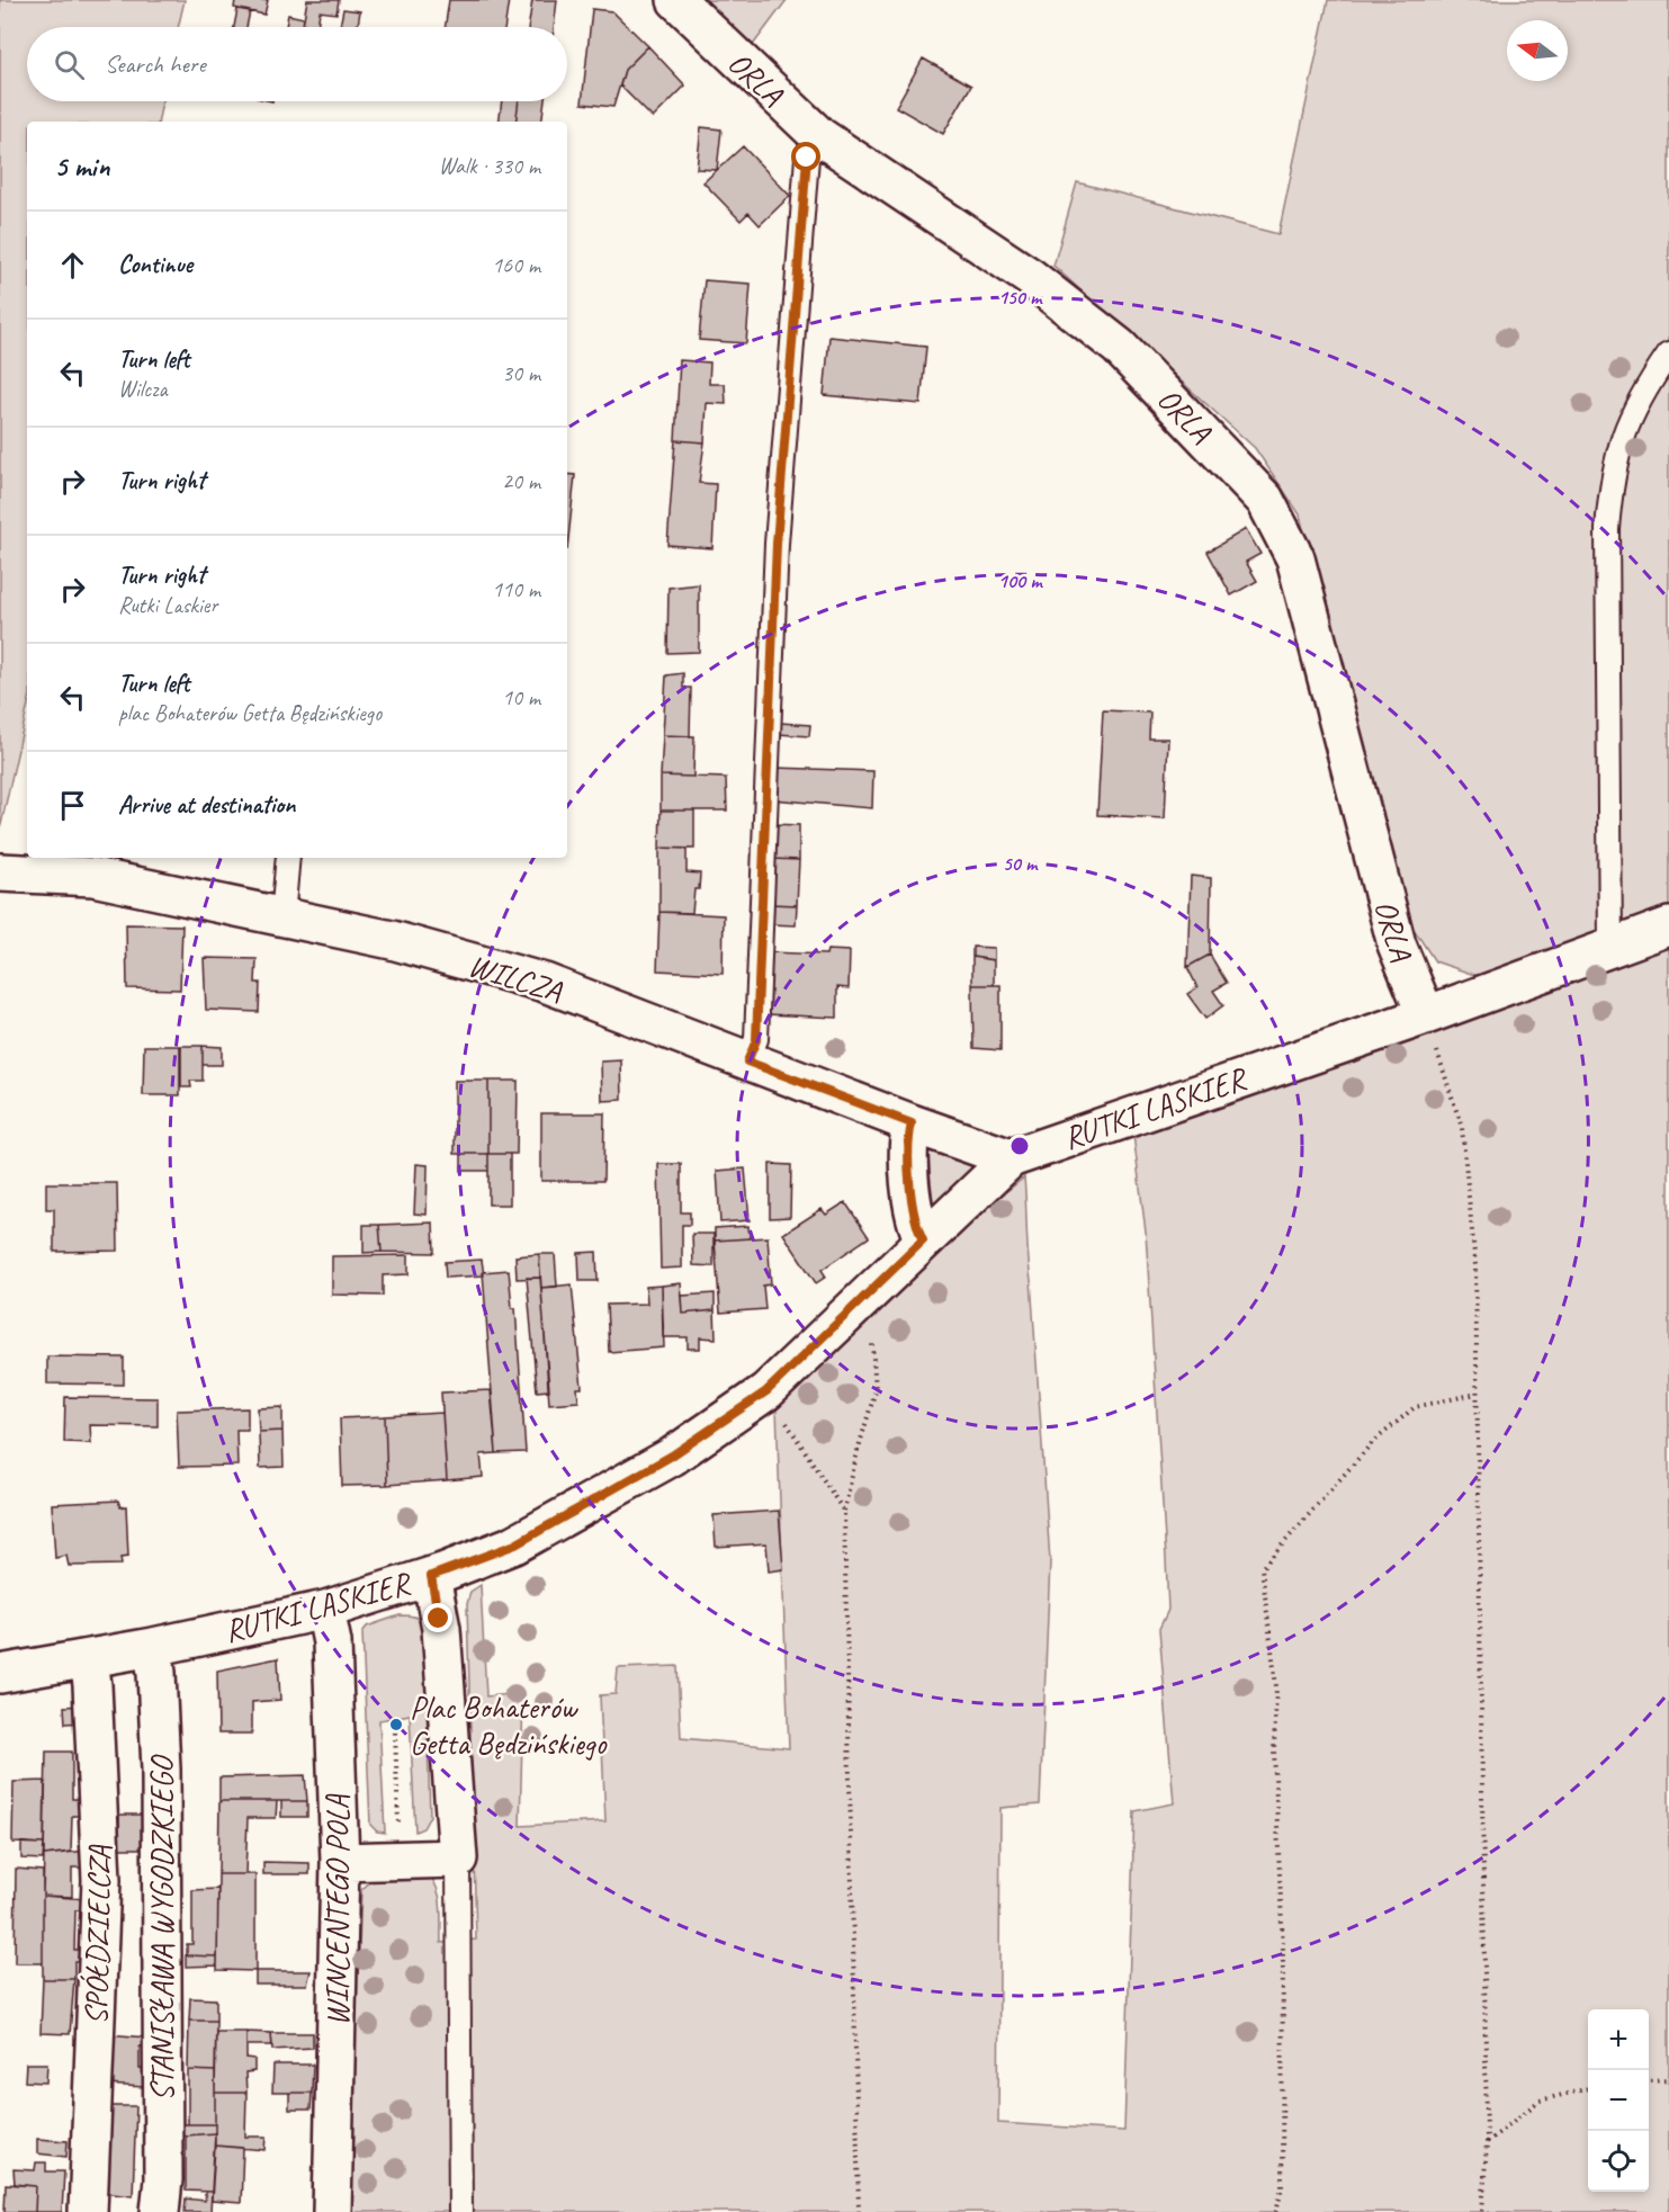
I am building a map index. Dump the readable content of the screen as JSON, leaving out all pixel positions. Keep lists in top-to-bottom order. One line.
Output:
{"streets":{"street":["ORLA","WILCZA","RUTKI LASKIER","WINCENTEGO POLA","STANISŁAWA WYGODZKIEGO","SPÓŁDZIELCZA"]},"crossings":[["ORLA","RUTKI LASKIER"],["WILCZA","RUTKI LASKIER"],["RUTKI LASKIER","WINCENTEGO POLA"],["RUTKI LASKIER","STANISŁAWA WYGODZKIEGO"],["RUTKI LASKIER","SPÓŁDZIELCZA"]],"places":["Plac Bohaterów Getta Będzińskiego"],"north":"left","page":{"search":"Search here","heading":["5 min","Walk · 330 m"],"list":[["Continue","160 m"],["Turn left","Wilcza","30 m"],["Turn right","20 m"],["Turn right","Rutki Laskier","110 m"],["Turn left","plac Bohaterów Getta Będzińskiego","10 m"],"Arrive at destination"],"map_buttons":["+","−"]},"rings":["150 m","100 m","50 m"]}
